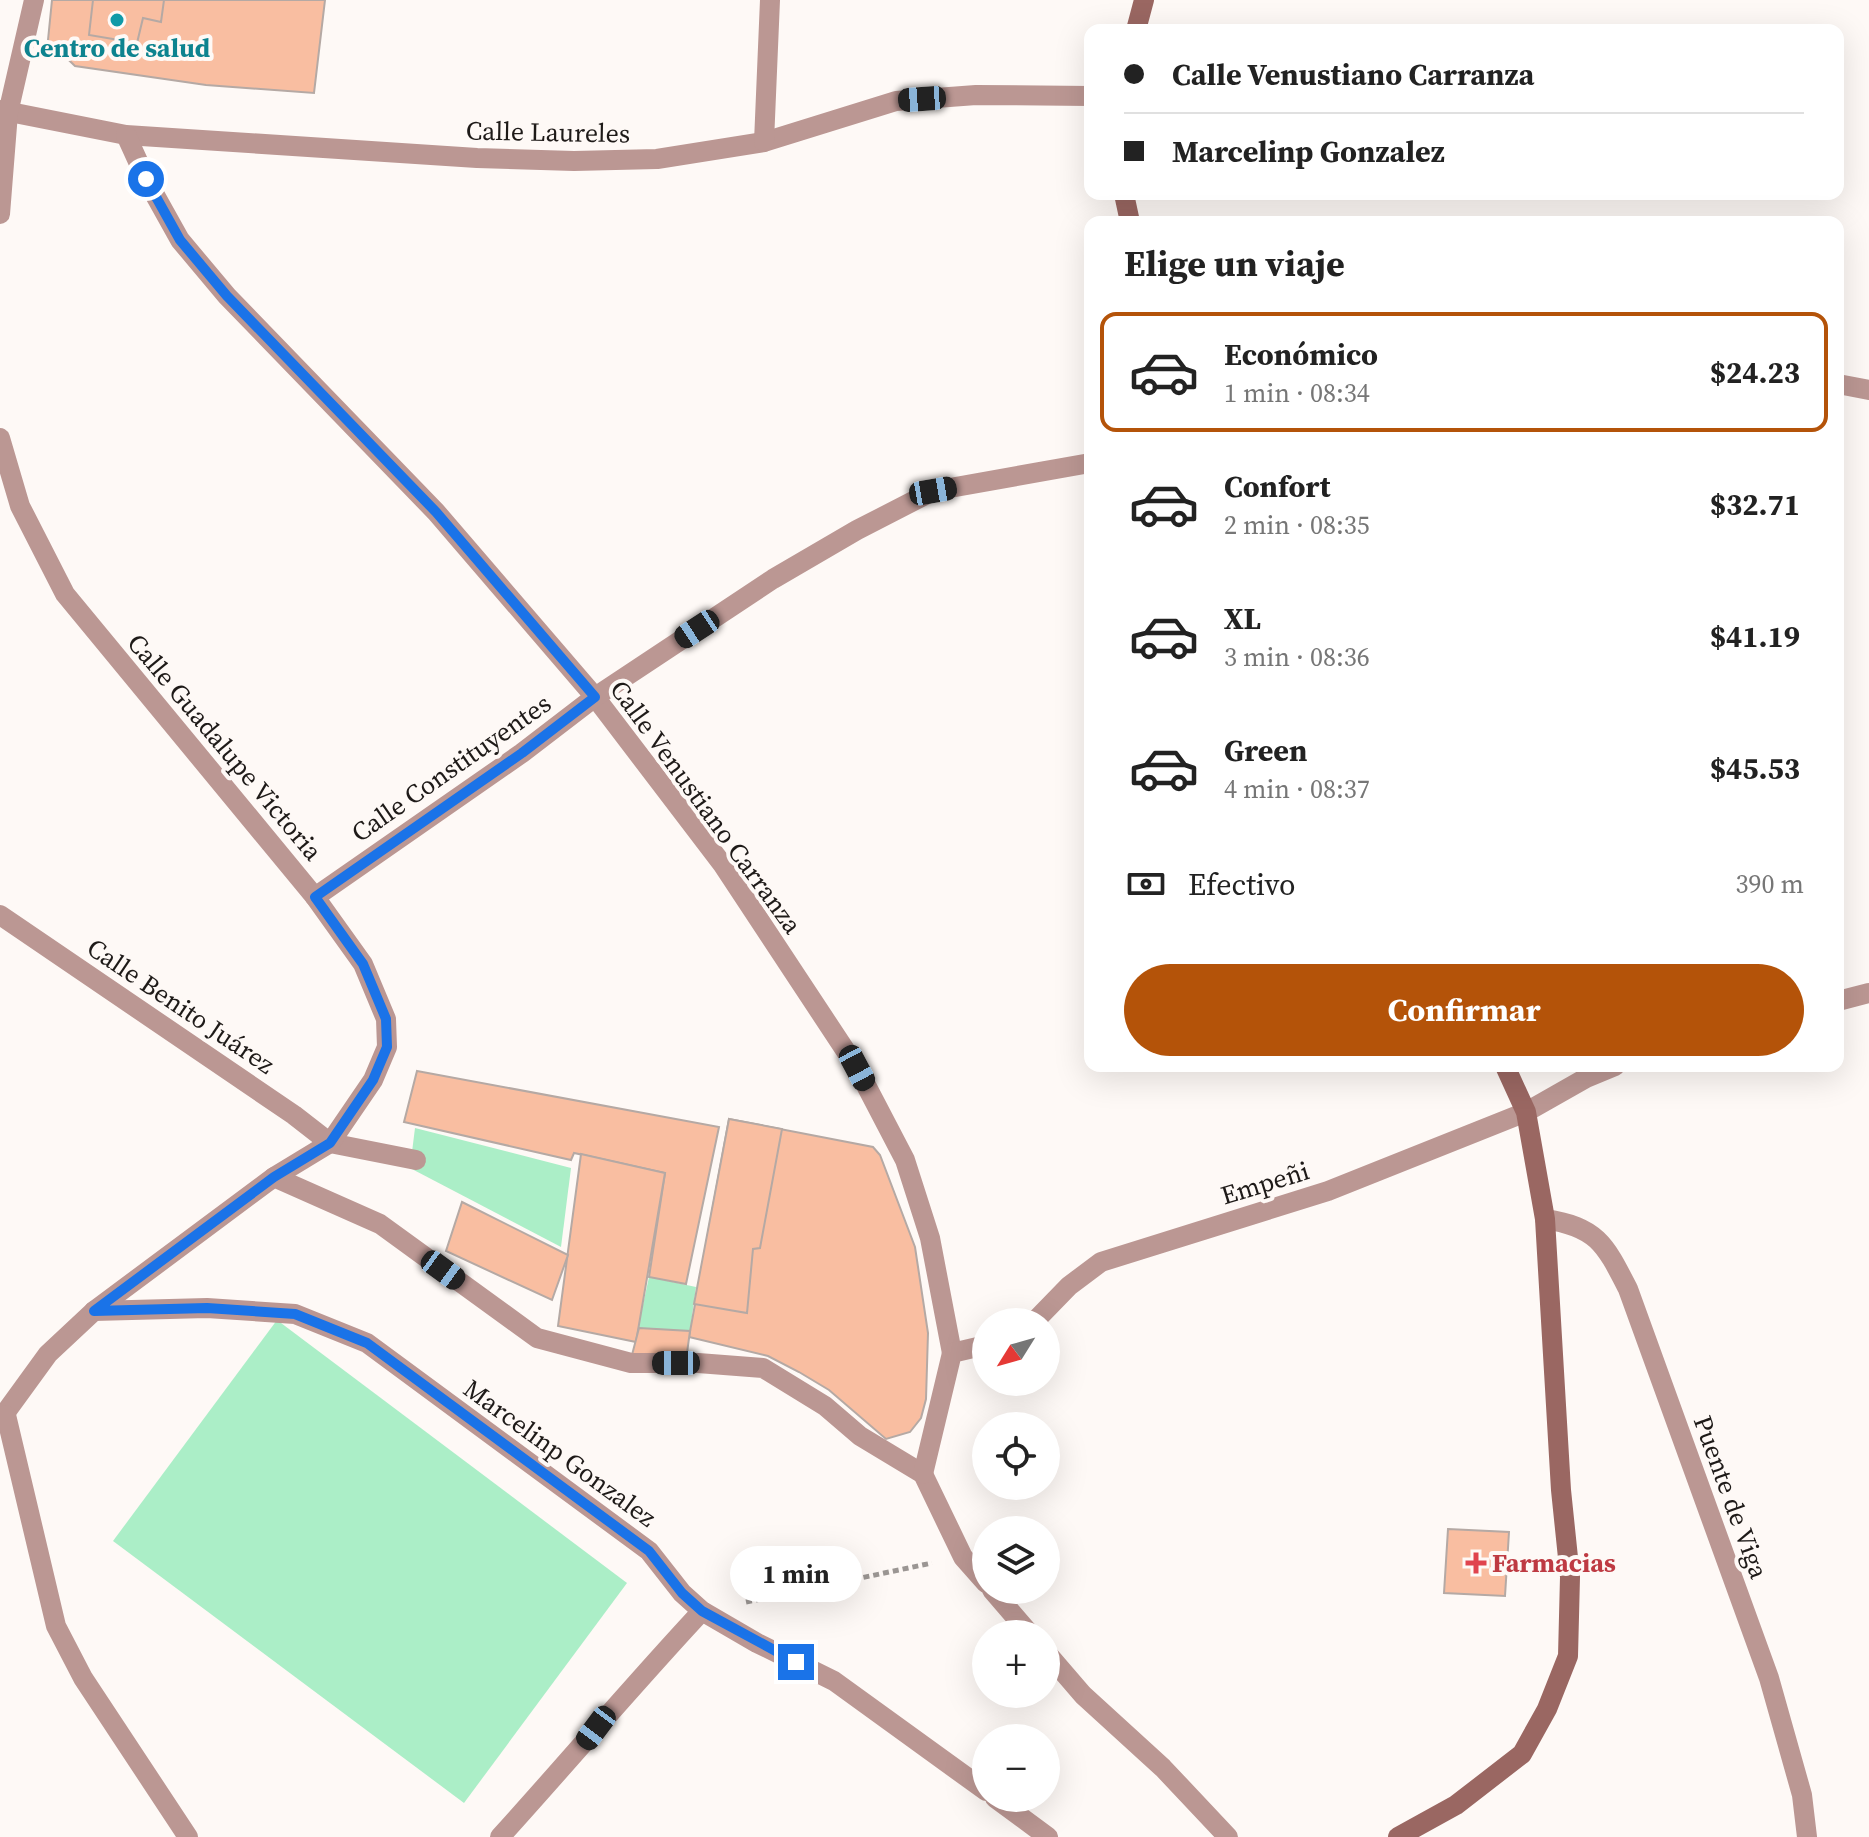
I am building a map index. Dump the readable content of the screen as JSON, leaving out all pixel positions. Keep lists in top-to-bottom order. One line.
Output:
{"streets":{"street":["Calle Laureles","Calle Guadalupe Victoria","Calle Constituyentes","Calle Venustiano Carranza","Calle Benito Juárez","Empeñi","Marcelinp Gonzalez","Puente de Viga"]},"crossings":[["Calle Laureles","Calle Venustiano Carranza"],["Calle Guadalupe Victoria","Calle Constituyentes"],["Calle Guadalupe Victoria","Calle Benito Juárez"],["Calle Guadalupe Victoria","Marcelinp Gonzalez"],["Calle Constituyentes","Calle Venustiano Carranza"]],"places":{"other":["Centro de salud"],"health":["Farmacias"]},"north":"bottom left","page":{"banner":["Calle Venustiano Carranza","Marcelinp Gonzalez"],"heading":"Elige un viaje","list":[{"name":"Económico","note":"1 min · 08:34","value":"$24.23"},{"name":"Confort","note":"2 min · 08:35","value":"$32.71"},{"name":"XL","note":"3 min · 08:36","value":"$41.19"},{"name":"Green","note":"4 min · 08:37","value":"$45.53"}],"pay":["Efectivo","390 m"],"buttons":"Confirmar","map_buttons":["+","−"],"bubble":"1 min"}}
